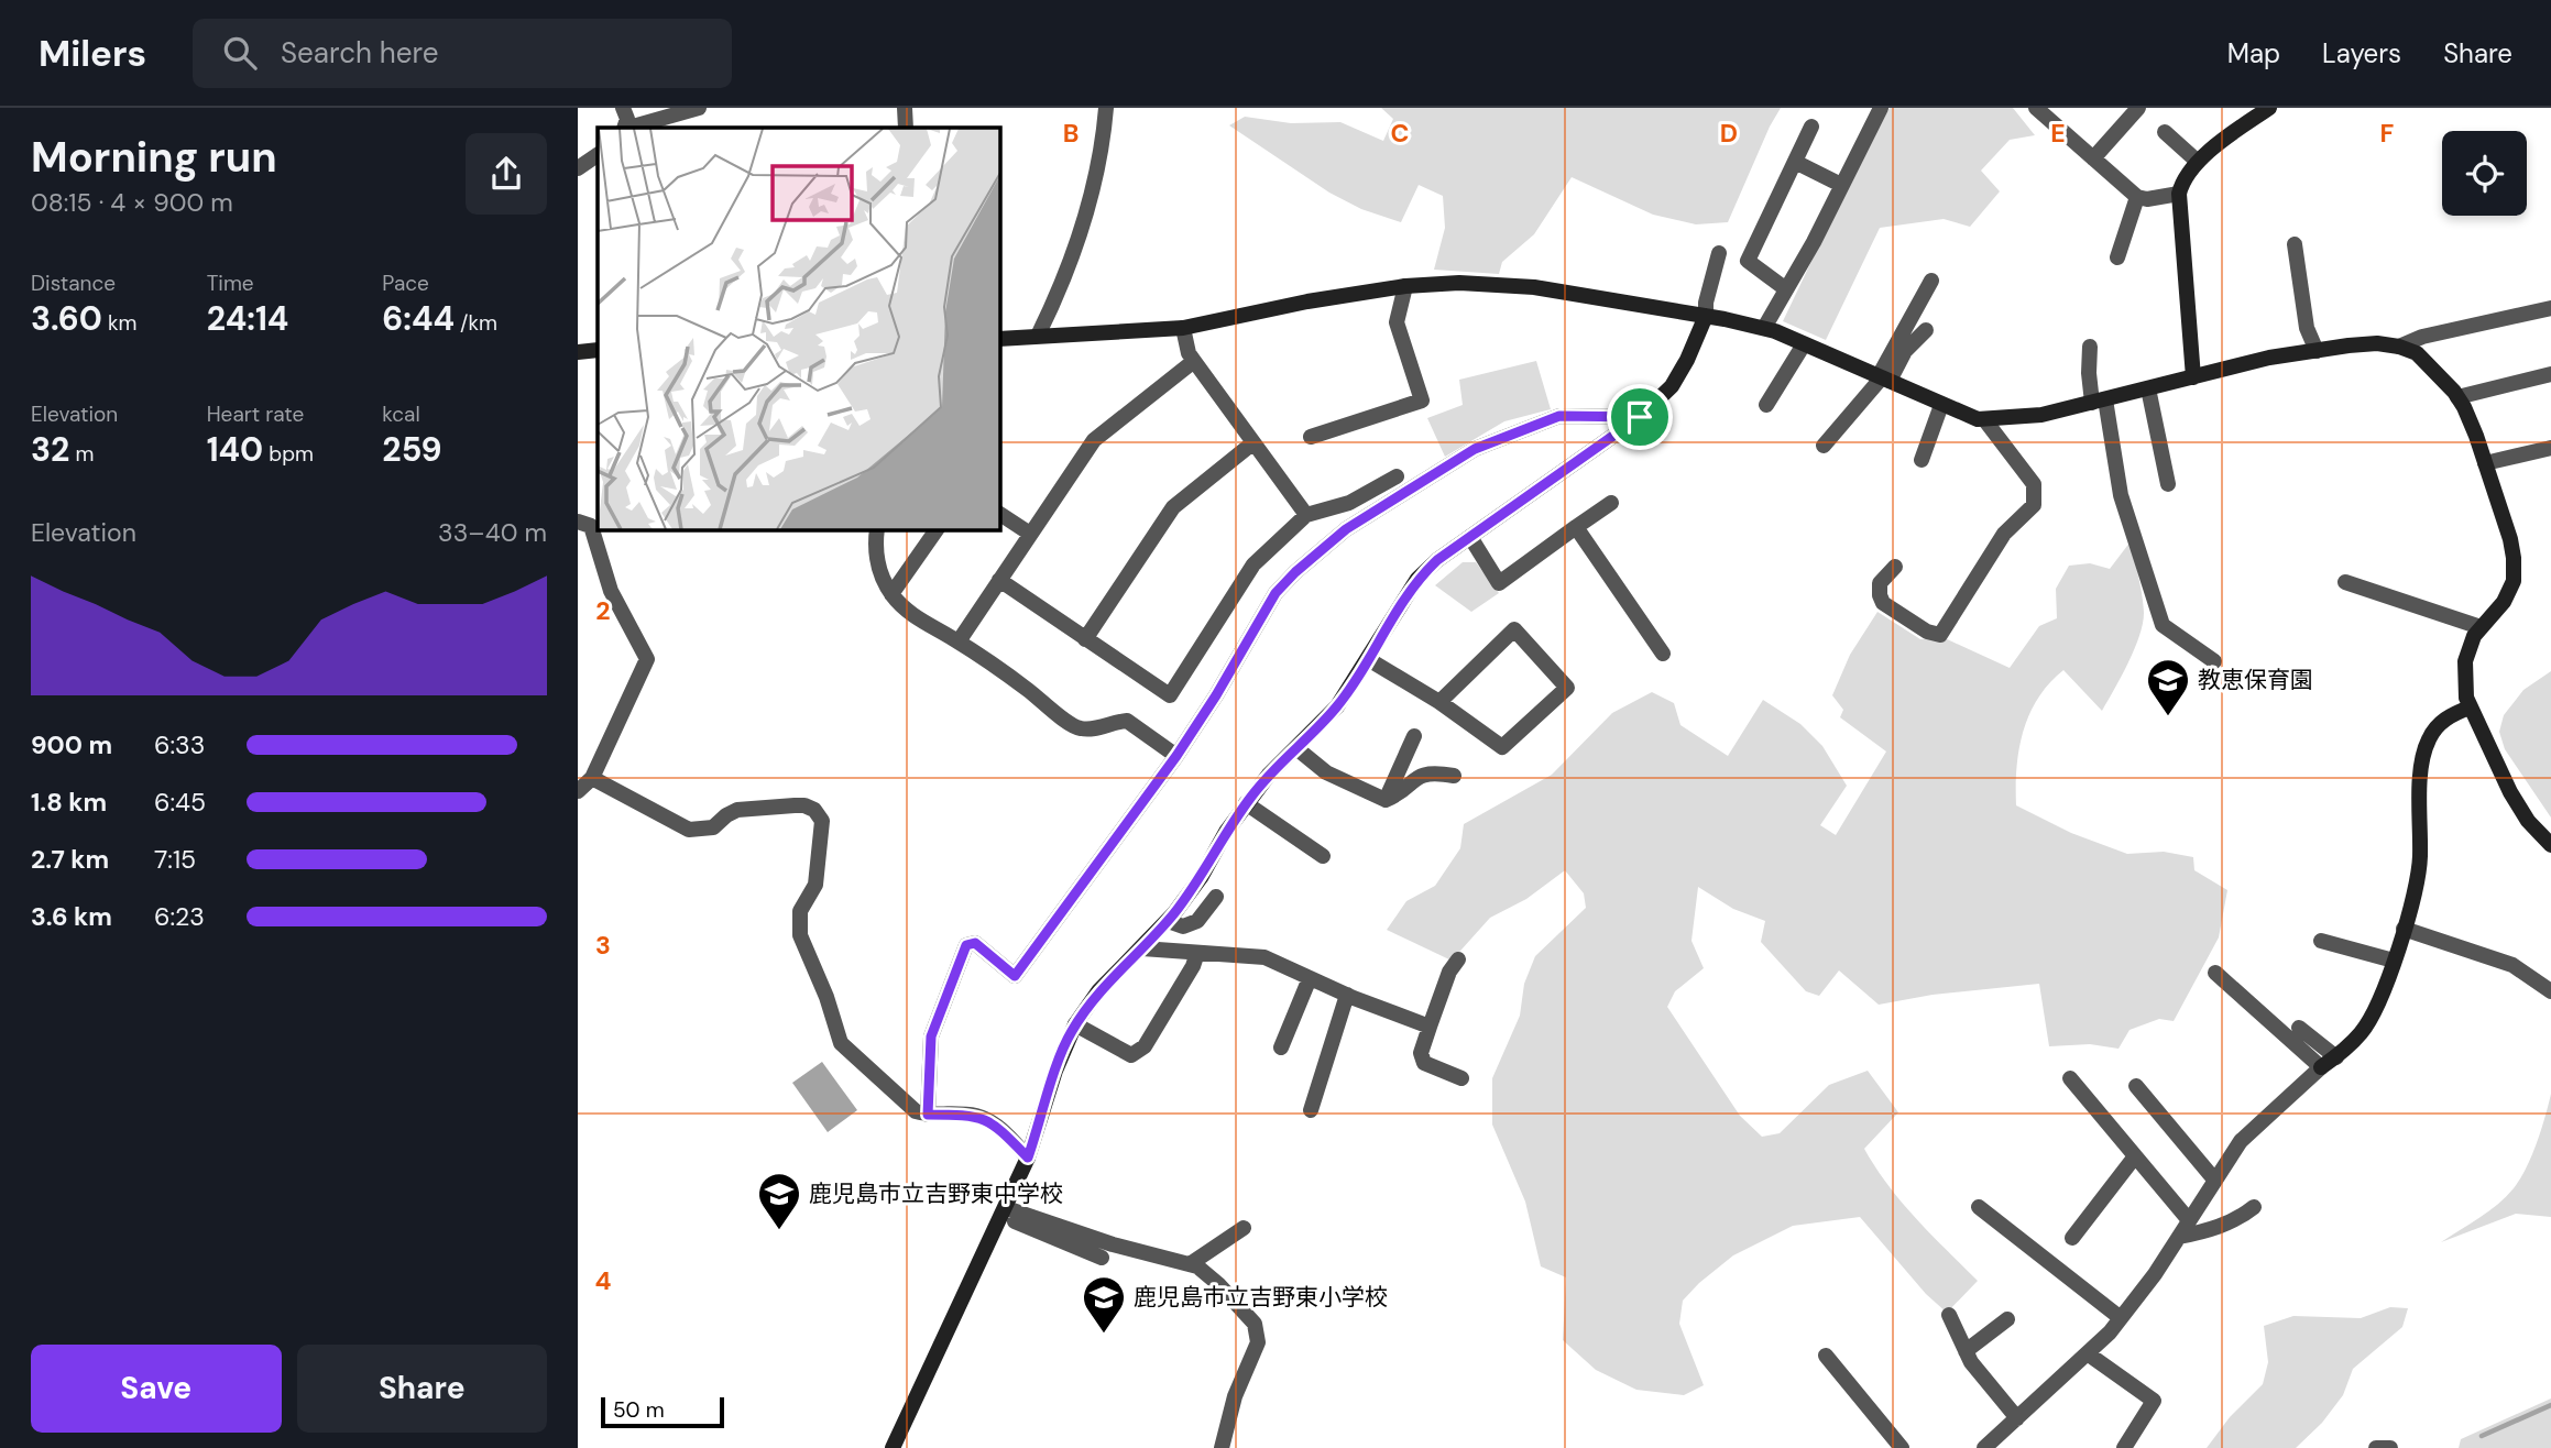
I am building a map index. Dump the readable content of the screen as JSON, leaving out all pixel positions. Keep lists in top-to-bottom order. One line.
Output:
{"places":{"school or university":["教恵保育園","鹿児島市立吉野東中学校","鹿児島市立吉野東小学校"]},"scale_bar":"50 m","page":{"header":"Milers","search":"Search here","nav":["Map","Layers","Share"],"heading":["Morning run","08:15 · 4 × 900 m"],"stats":[["Distance","3.60 km"],["Time","24:14"],["Pace","6:44 /km"],["Elevation","32 m"],["Heart rate","140 bpm"],["kcal","259"]],"chart":["Elevation","33–40 m"],"list":[{"name":"900 m","note":"6:33"},{"name":"1.8 km","note":"6:45"},{"name":"2.7 km","note":"7:15"},{"name":"3.6 km","note":"6:23"}],"buttons":["Save","Share"],"scale":"50 m"},"grid":{"columns":["B","C","D","E","F"],"rows":["2","3","4"]}}
